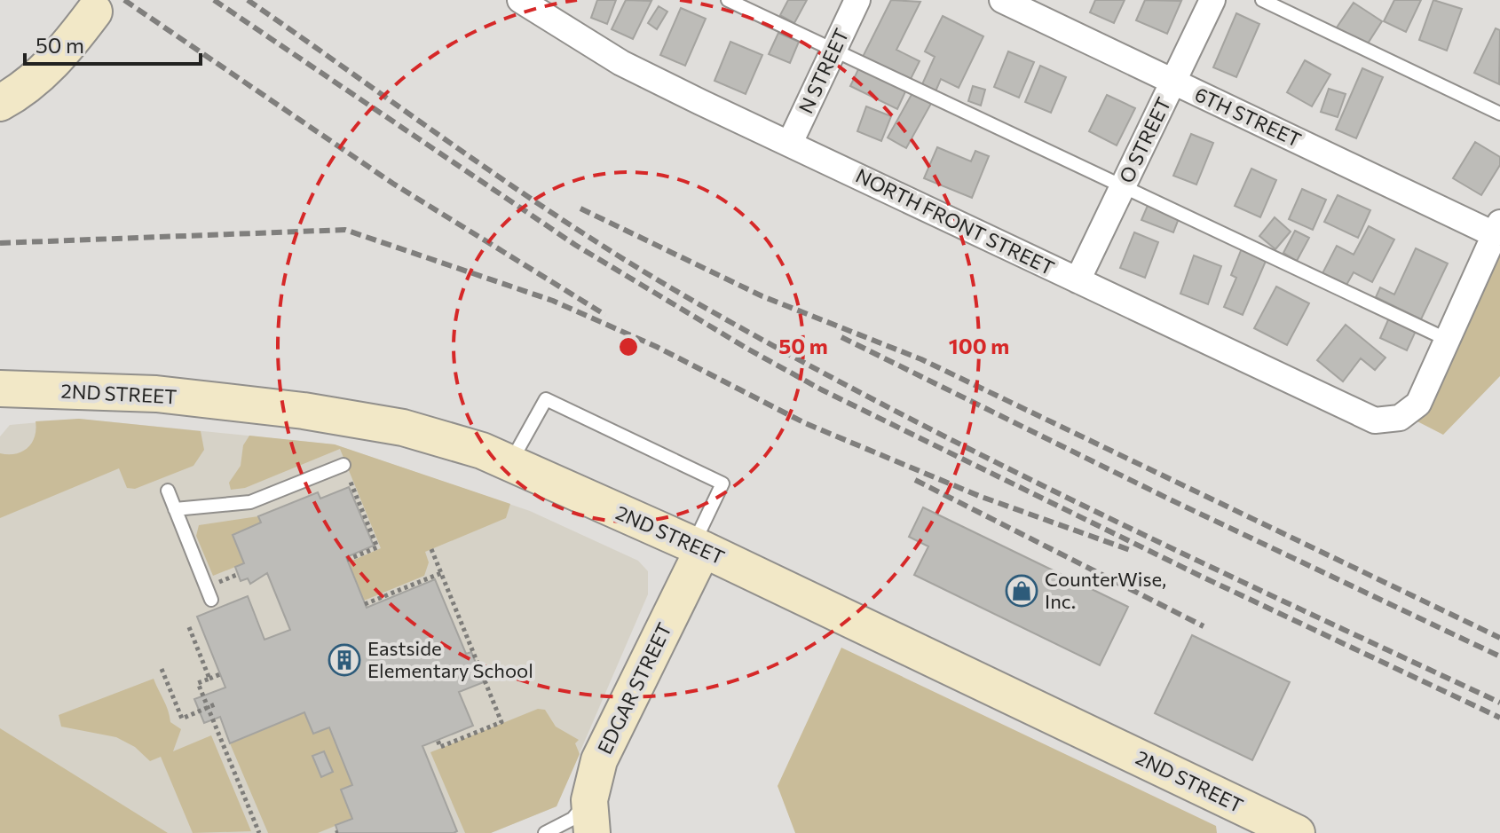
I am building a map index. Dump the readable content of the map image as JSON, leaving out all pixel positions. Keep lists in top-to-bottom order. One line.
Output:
{"streets":{"street":["N STREET","6TH STREET","O STREET","NORTH FRONT STREET","2ND STREET","EDGAR STREET"]},"crossings":[["N STREET","NORTH FRONT STREET"],["6TH STREET","O STREET"],["O STREET","NORTH FRONT STREET"],["2ND STREET","EDGAR STREET"]],"places":{"shop":["CounterWise, Inc."],"building":["Eastside Elementary School"]},"scale_bar":"50 m","rings":["50 m","100 m"]}
